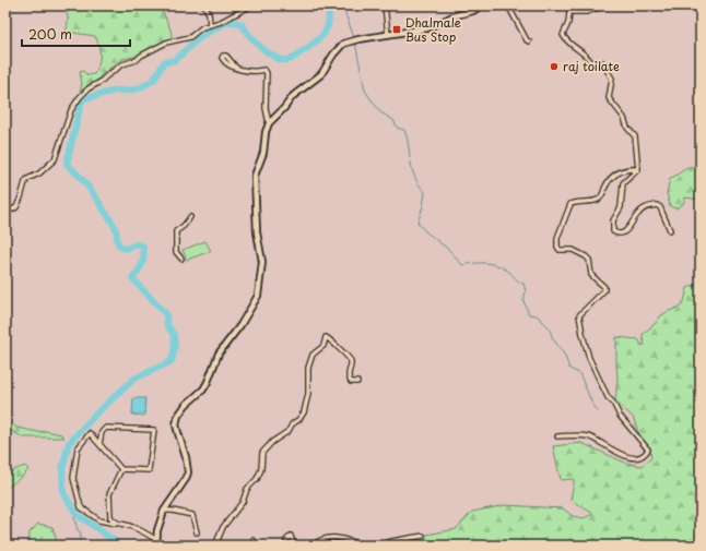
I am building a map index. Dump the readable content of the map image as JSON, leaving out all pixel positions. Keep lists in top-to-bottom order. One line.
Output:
{"places":{"transit":["Dhalmale Bus Stop"],"other":["raj toilate"]},"scale_bar":"200 m"}
